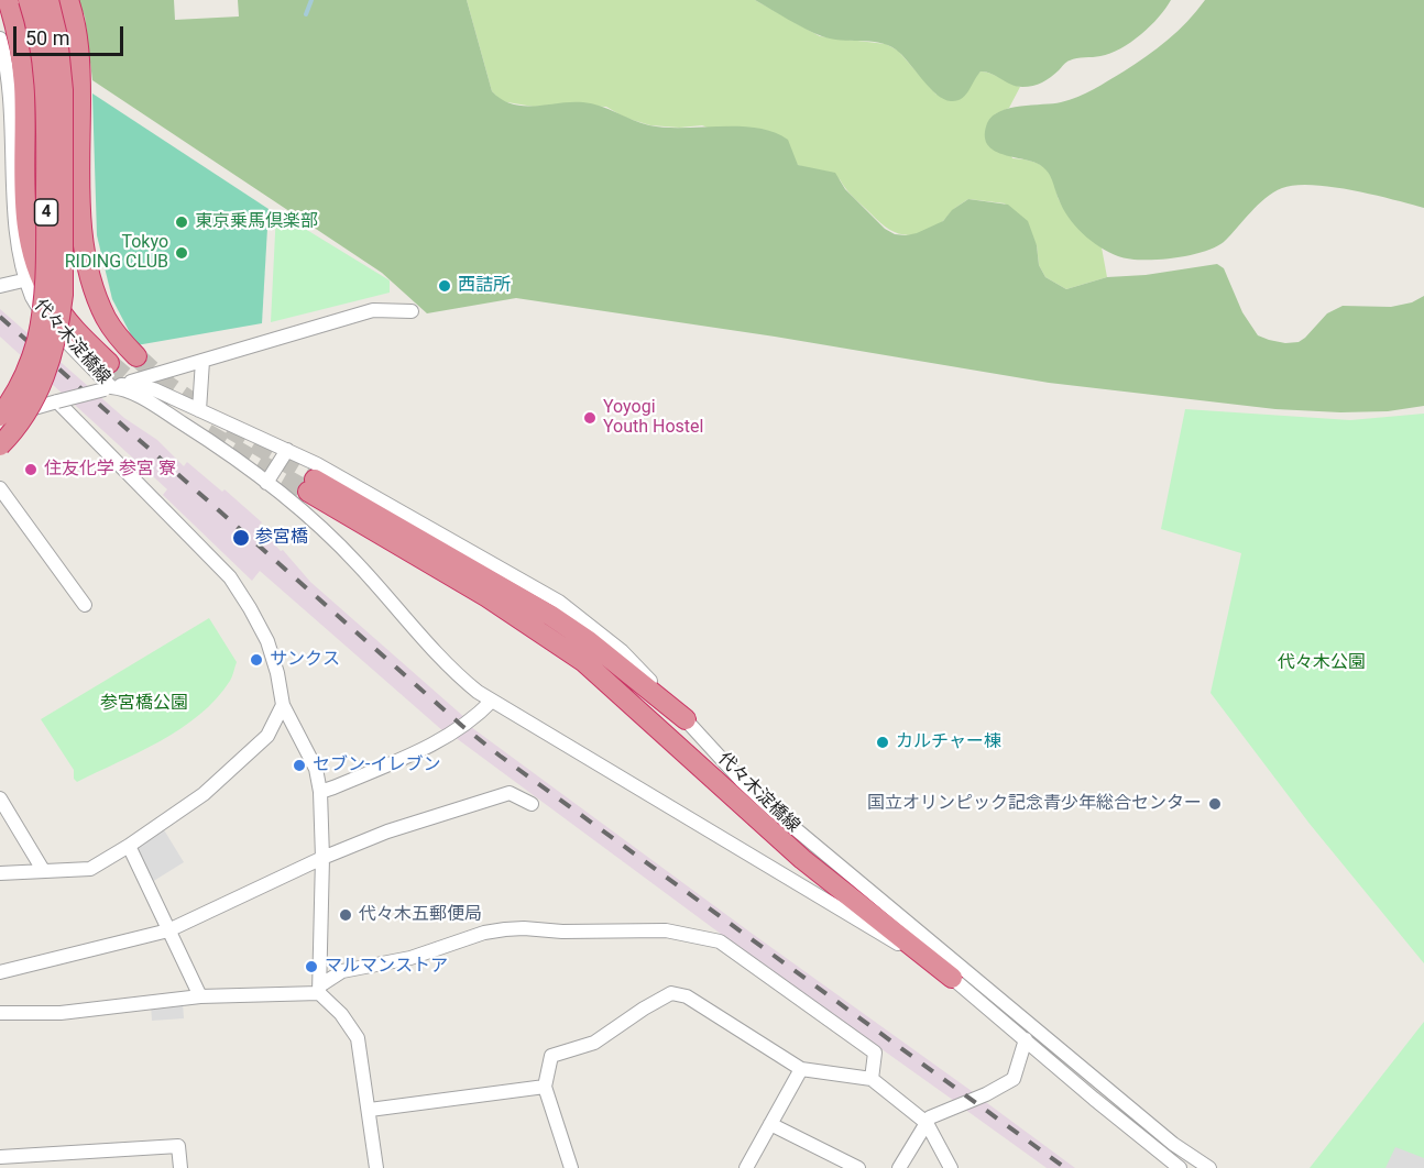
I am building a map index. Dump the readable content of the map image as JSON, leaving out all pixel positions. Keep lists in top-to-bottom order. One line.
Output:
{"streets":{"highway":["4"],"street":["代々木淀橋線"]},"parks":["代々木公園","参宮橋公園"],"places":["東京乗馬倶楽部","Tokyo RIDING CLUB","西詰所","Yoyogi Youth Hostel","住友化学 参宮 寮","参宮橋","サンクス","カルチャー棟","セブン-イレブン","国立オリンピック記念青少年総合センター","代々木五郵便局","マルマンストア"],"scale_bar":"50 m"}
